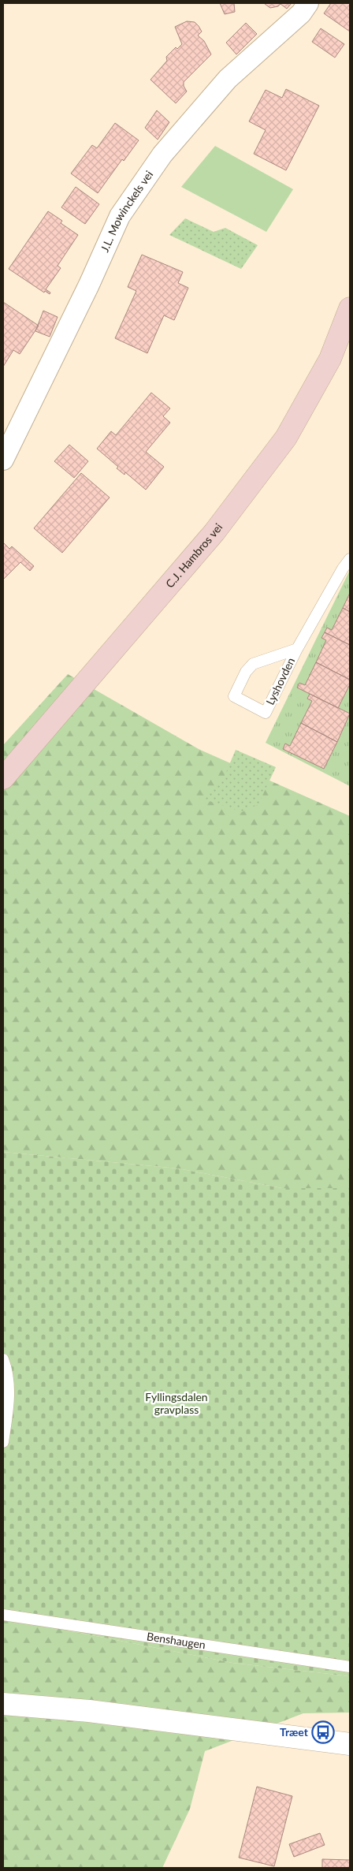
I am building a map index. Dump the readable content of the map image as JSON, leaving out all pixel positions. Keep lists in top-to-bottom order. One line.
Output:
{"streets":{"main road":["C.J. Hambros vei"],"street":["J.L. Mowinckels vei"],"lane":["Lyshovden","Benshaugen"]},"parks":["Fyllingsdalen gravplass"],"places":{"bus stop":["Træet"]}}
